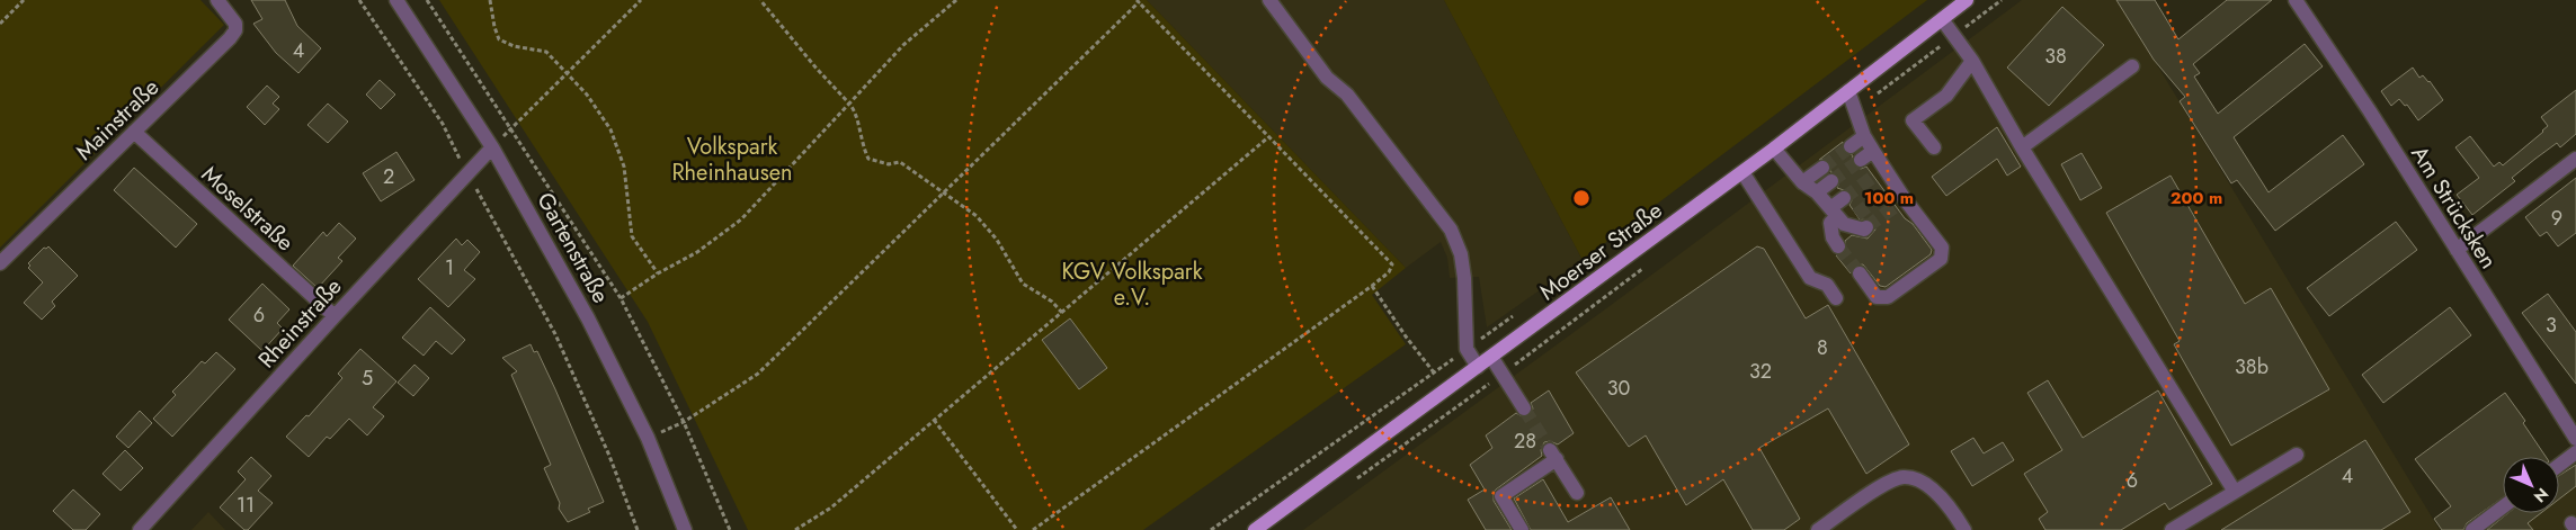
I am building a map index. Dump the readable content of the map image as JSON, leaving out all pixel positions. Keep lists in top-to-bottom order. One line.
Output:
{"streets":{"main road":["Moerser Straße"],"street":["Mainstraße","Am Strücksken","Moselstraße","Gartenstraße","Rheinstraße"]},"crossings":[["Mainstraße","Moselstraße"],["Moselstraße","Rheinstraße"],["Gartenstraße","Rheinstraße"]],"parks":["Volkspark Rheinhausen","KGV Volkspark e.V."],"house_numbers":["4","38","2","9","1","6","3","8","38b","32","5","30","28","4","6","11"],"north":"bottom right","rings":["100 m","200 m"]}
